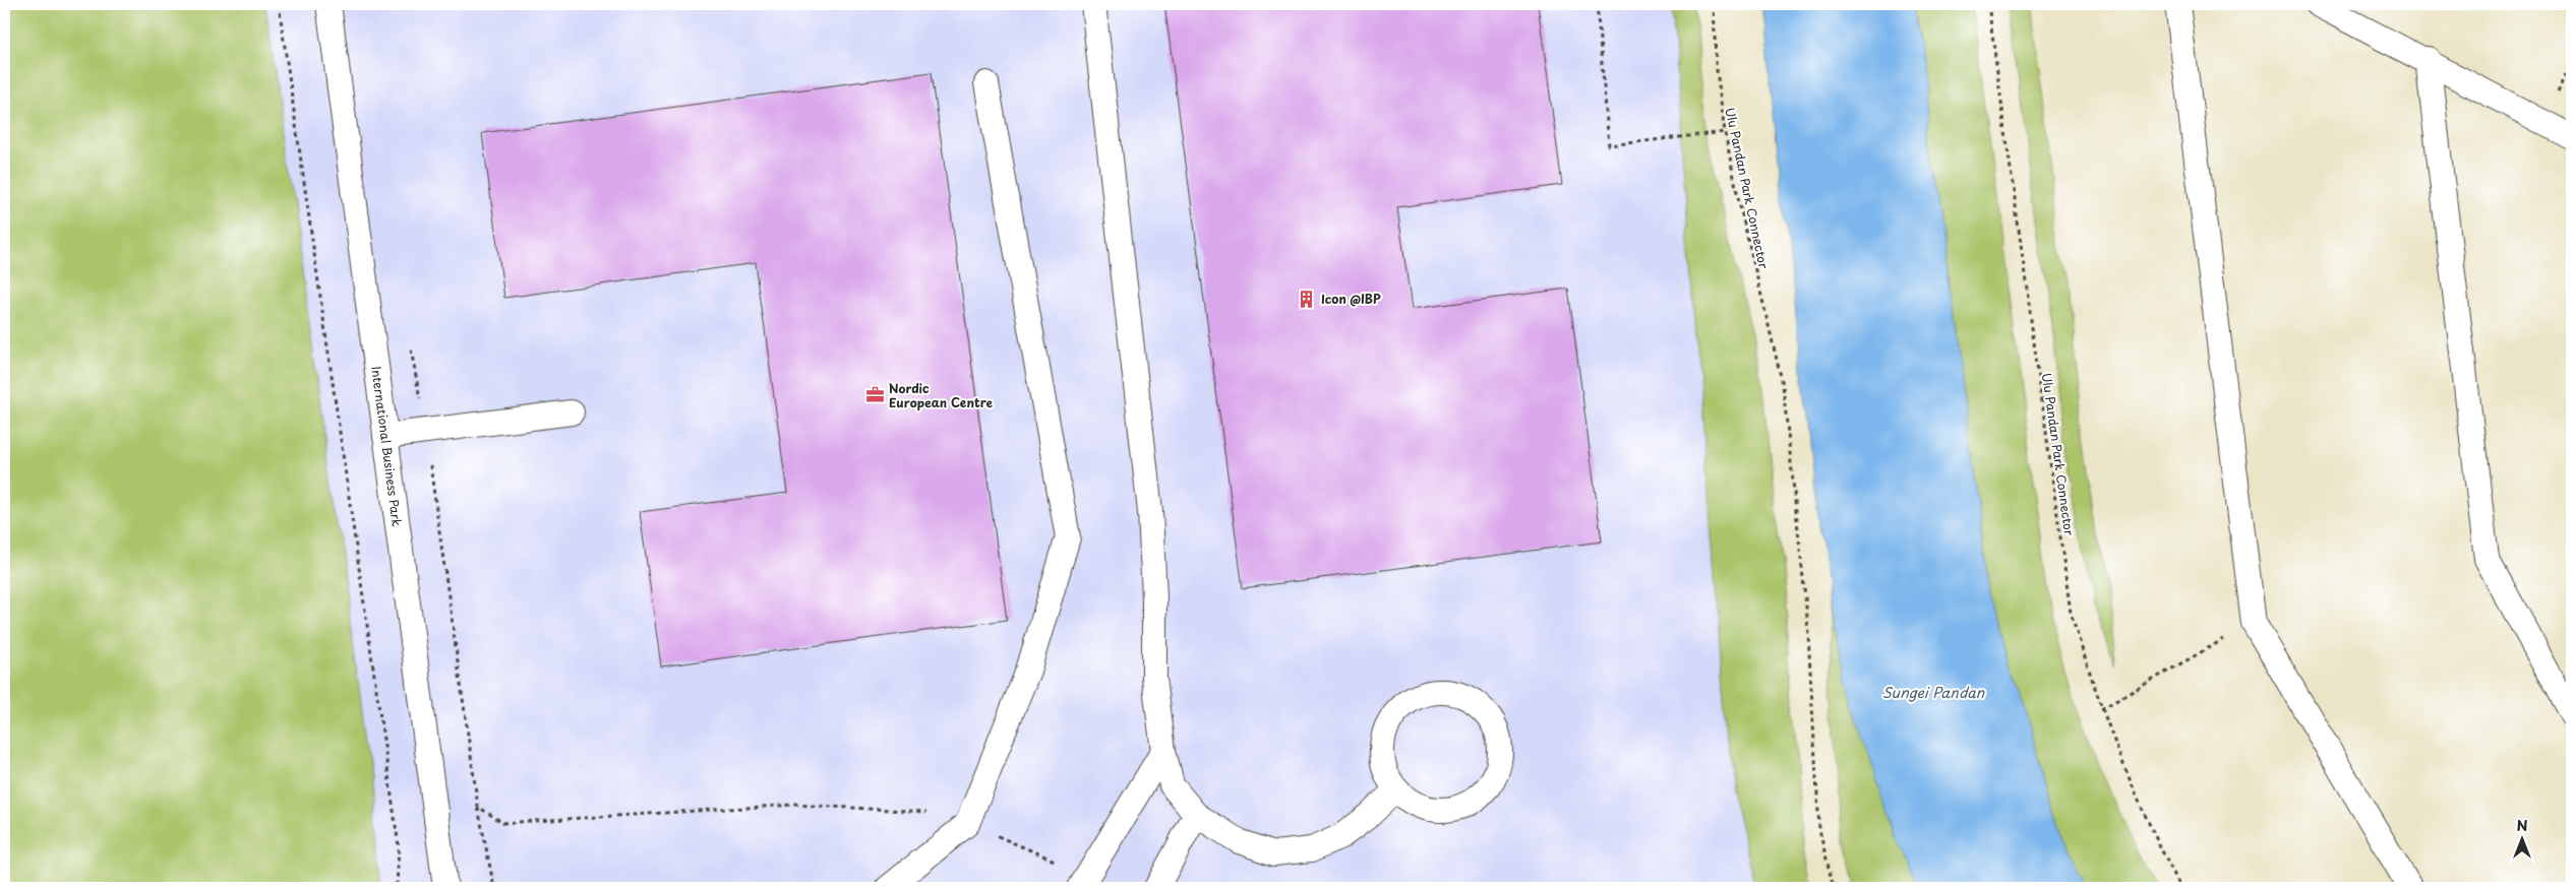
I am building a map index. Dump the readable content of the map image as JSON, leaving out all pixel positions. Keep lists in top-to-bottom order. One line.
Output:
{"streets":{"lane":["International Business Park"],"path":["Ulu Pandan Park Connector"]},"water":["Sungei Pandan"],"places":{"building":["Icon @IBP"],"office":["Nordic European Centre"]},"north":"top"}
